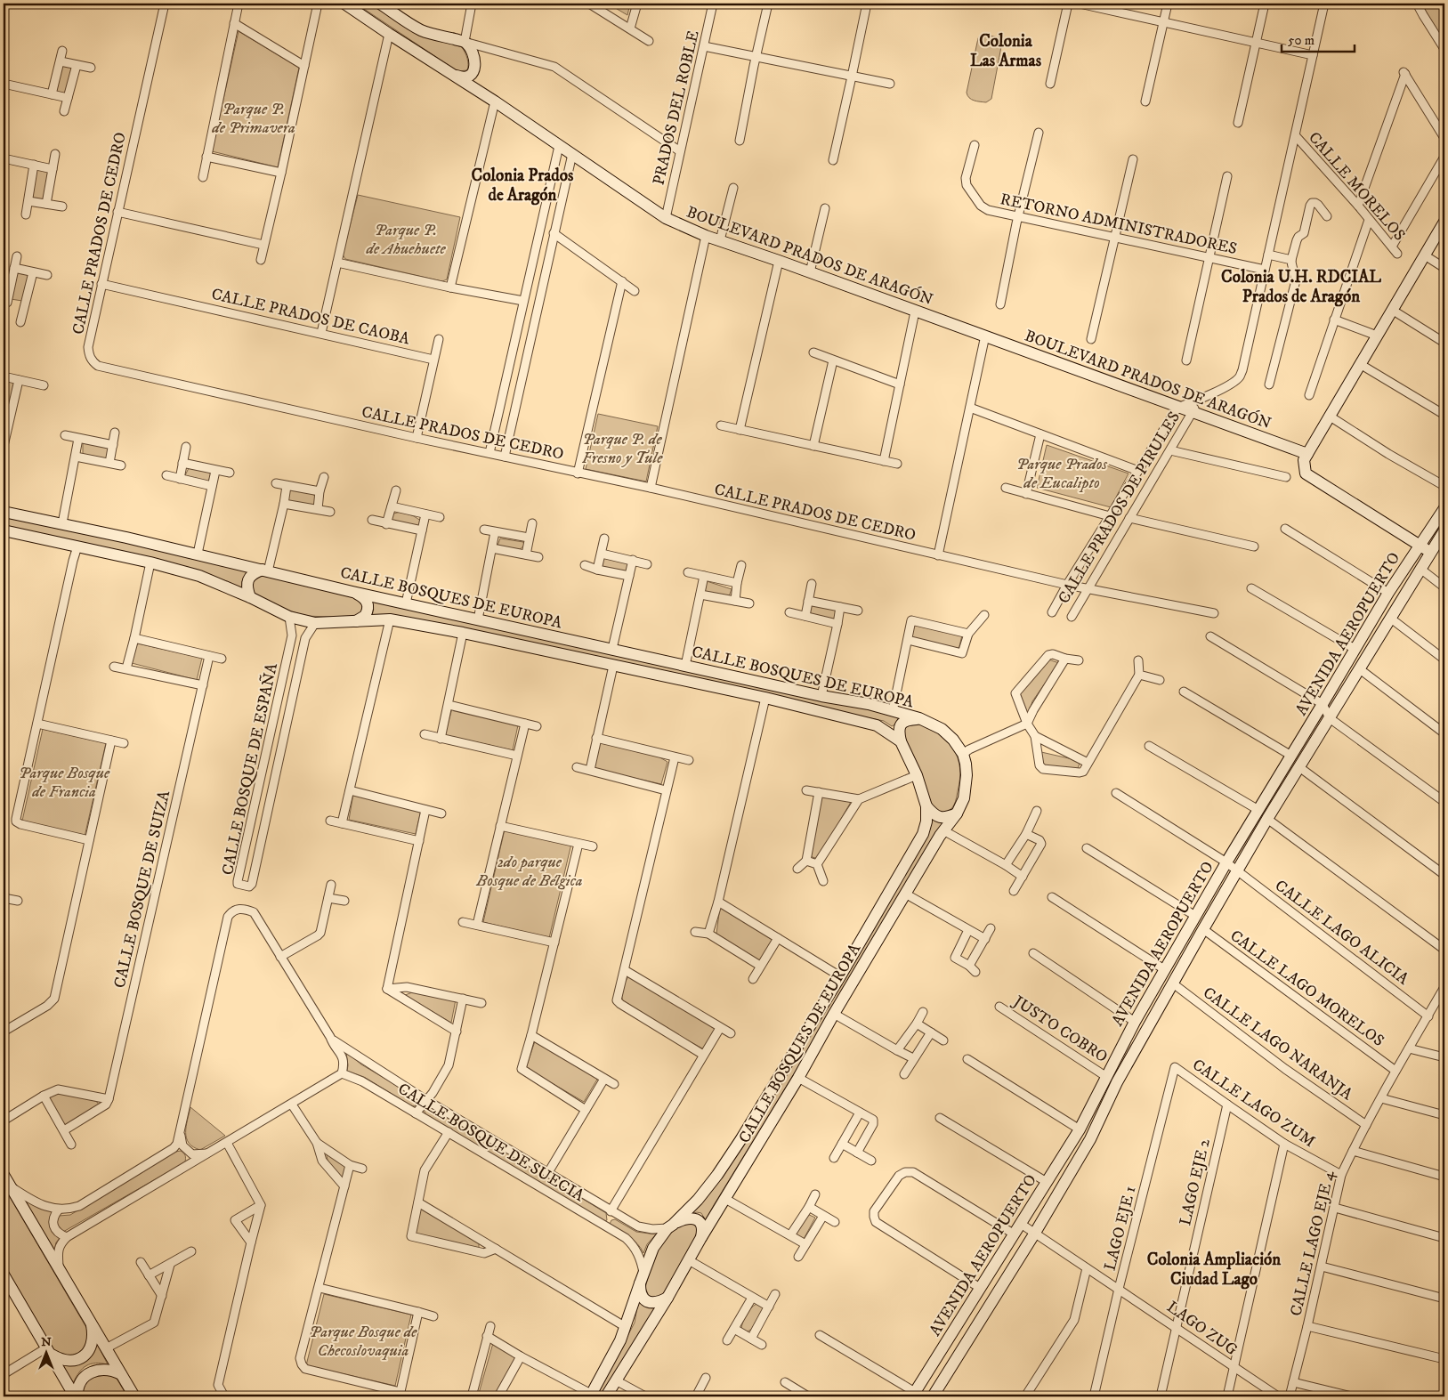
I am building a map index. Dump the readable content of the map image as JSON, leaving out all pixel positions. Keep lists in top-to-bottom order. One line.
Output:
{"streets":{"street":["PRADOS DEL ROBLE","CALLE MORELOS","RETORNO ADMINISTRADORES","CALLE PRADOS DE CEDRO","BOULEVARD PRADOS DE ARAGÓN","CALLE PRADOS DE CAOBA","CALLE PRADOS DE PIRULES","CALLE BOSQUES DE EUROPA","AVENIDA AEROPUERTO","CALLE BOSQUE DE ESPAÑA","CALLE BOSQUE DE SUIZA","CALLE LAGO ALICIA","CALLE LAGO MORELOS","JUSTO COBRO","CALLE LAGO NARANJA","CALLE LAGO ZUM","CALLE BOSQUE DE SUECIA","LAGO EJE 2","LAGO EJE 1","CALLE LAGO EJE 4","LAGO ZUG"]},"crossings":[["PRADOS DEL ROBLE","BOULEVARD PRADOS DE ARAGÓN"],["CALLE PRADOS DE CEDRO","CALLE PRADOS DE CAOBA"],["CALLE PRADOS DE CEDRO","CALLE PRADOS DE PIRULES"],["BOULEVARD PRADOS DE ARAGÓN","CALLE PRADOS DE PIRULES"],["CALLE BOSQUES DE EUROPA","CALLE BOSQUE DE ESPAÑA"],["CALLE BOSQUES DE EUROPA","CALLE BOSQUE DE SUECIA"],["AVENIDA AEROPUERTO","CALLE LAGO ALICIA"],["AVENIDA AEROPUERTO","CALLE LAGO MORELOS"],["AVENIDA AEROPUERTO","JUSTO COBRO"],["AVENIDA AEROPUERTO","CALLE LAGO NARANJA"],["AVENIDA AEROPUERTO","LAGO ZUG"],["CALLE LAGO ALICIA","CALLE LAGO EJE 4"],["CALLE LAGO MORELOS","CALLE LAGO EJE 4"],["CALLE LAGO NARANJA","CALLE LAGO EJE 4"],["CALLE LAGO ZUM","LAGO EJE 2"],["CALLE LAGO ZUM","LAGO EJE 1"],["CALLE LAGO ZUM","CALLE LAGO EJE 4"],["LAGO EJE 2","LAGO ZUG"],["LAGO EJE 1","LAGO ZUG"]],"districts":["Colonia Las Armas","Colonia Prados de Aragón","Colonia U.H. RDCIAL Prados de Aragón","Colonia Ampliación Ciudad Lago"],"parks":["Parque P. de Primavera","Parque P. de Ahuehuete","Parque P. de Fresno y Tule","Parque Prados de Eucalipto","Parque Bosque de Francia","2do parque Bosque de Bélgica","Parque Bosque de Checoslovaquia"],"scale_bar":"50 m","north":"top"}
